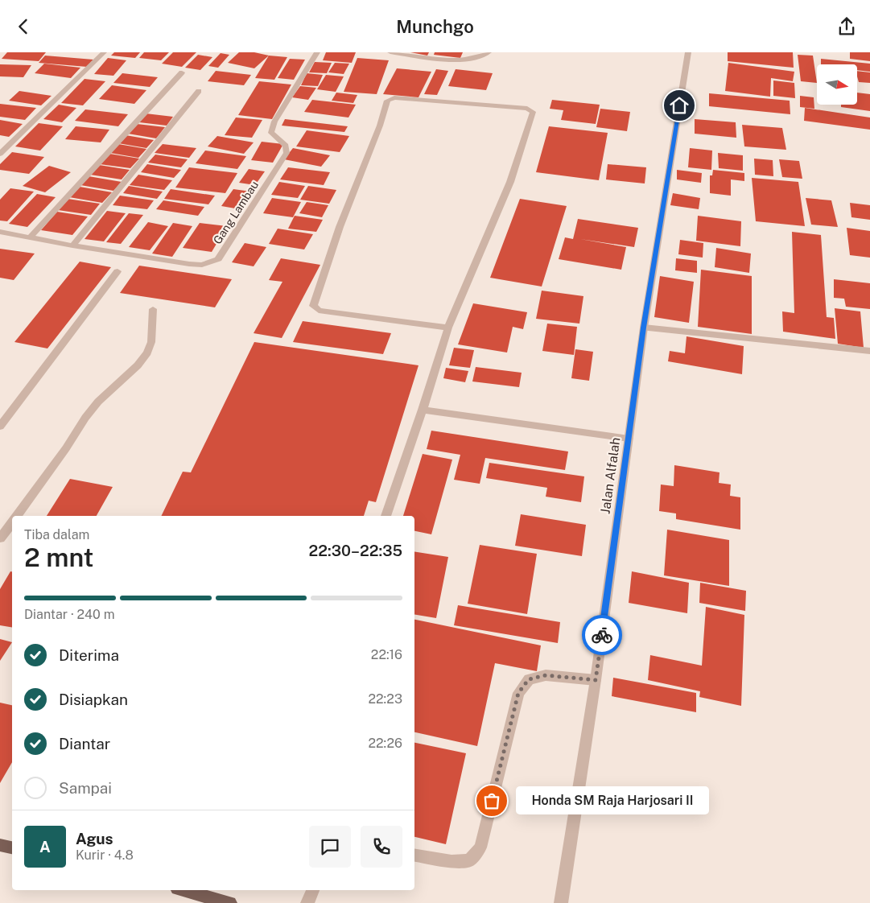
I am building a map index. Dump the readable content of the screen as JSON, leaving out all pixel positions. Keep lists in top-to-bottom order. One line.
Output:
{"streets":{"street":["Gang Lambau","Jalan Alfalah"]},"places":["Honda SM Raja Harjosari II"],"north":"right","page":{"header":"Munchgo","heading":["2 mnt","Tiba dalam","22:30–22:35"],"panel":["Agus","Kurir · 4.8"],"bar":"Diantar · 240 m","list":[["Diterima","22:16"],["Disiapkan","22:23"],["Diantar","22:26"],"Sampai"],"bubble":"Honda SM Raja Harjosari II","round":"A"}}
